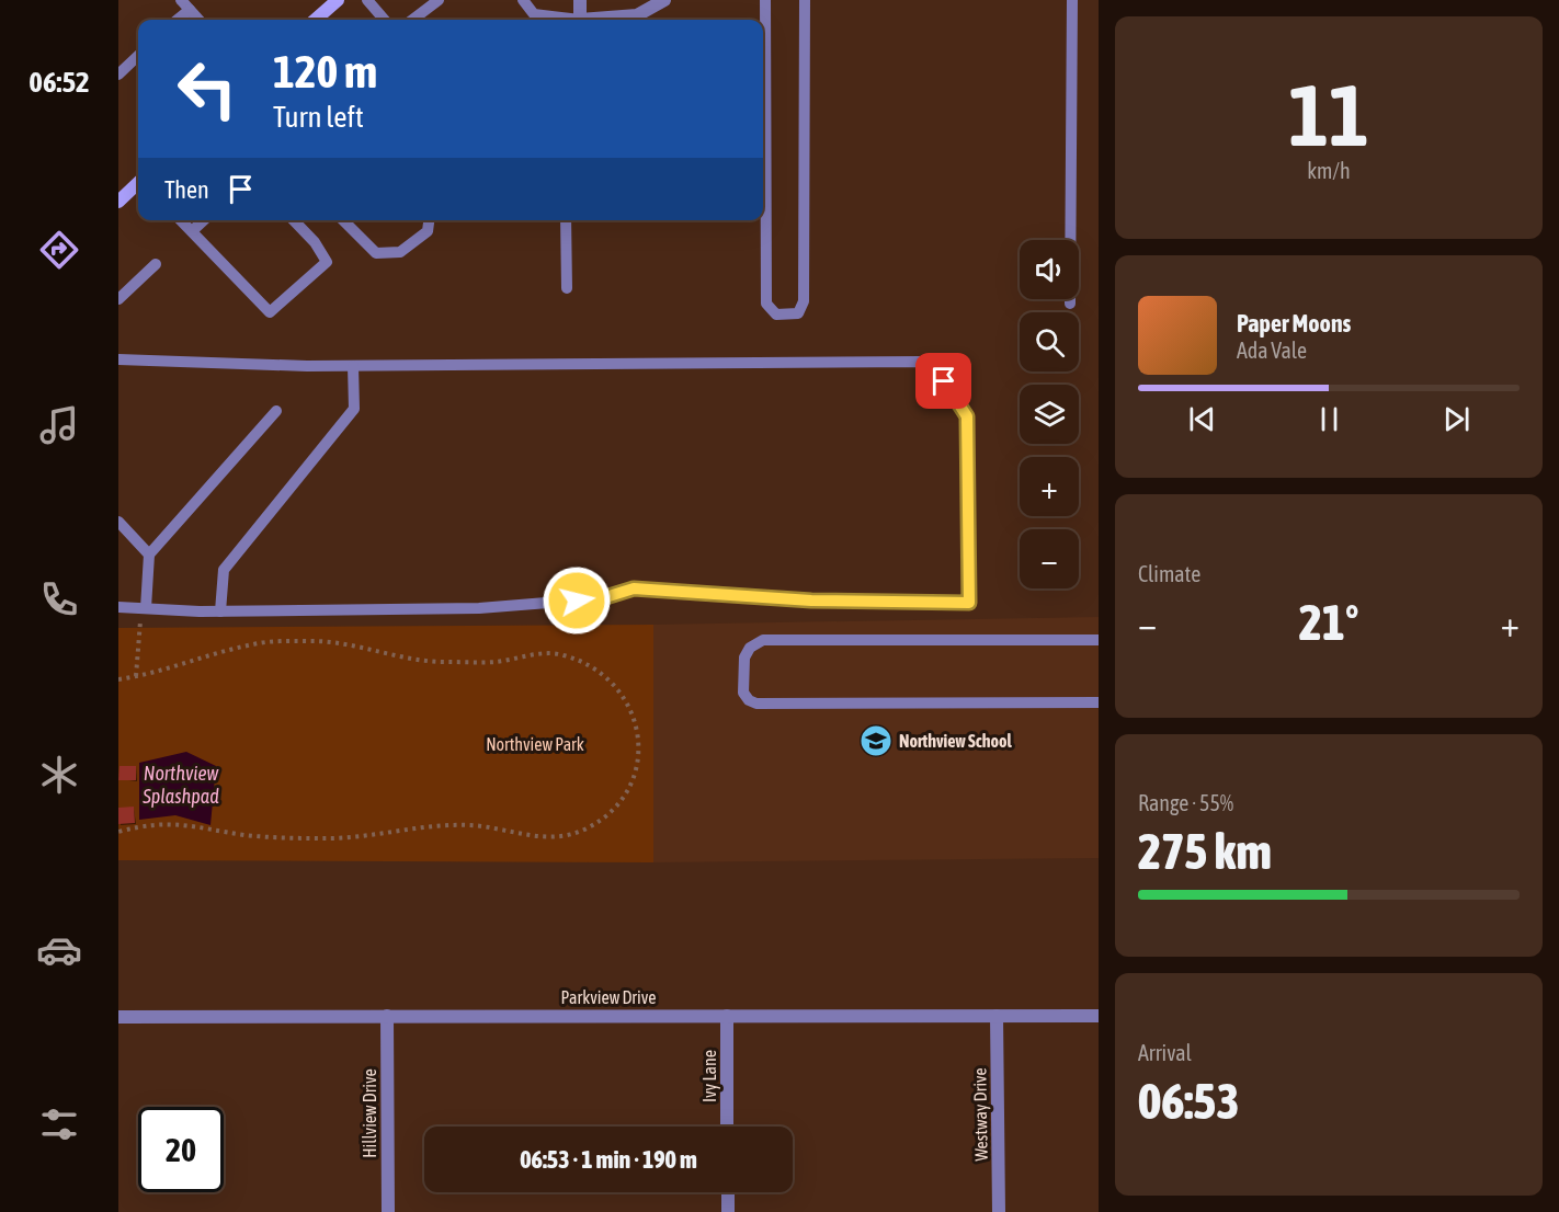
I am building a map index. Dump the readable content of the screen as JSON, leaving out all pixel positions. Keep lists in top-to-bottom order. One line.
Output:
{"streets":{"street":["Parkview Drive","Ivy Lane","Hillview Drive","Westway Drive"]},"crossings":[["Parkview Drive","Ivy Lane"],["Parkview Drive","Hillview Drive"],["Parkview Drive","Westway Drive"]],"water":["Northview Splashpad"],"parks":["Northview Park"],"places":{"school or university":["Northview School"]},"page":{"tabs":"06:52","tile":[["11","km/h"],"Climate",["Range · 55%","275 km"],["Arrival","06:53"]],"turn":["120 m","Turn left"],"then":"Then","map_buttons":["+","−"],"song":["Paper Moons","Ada Vale"],"heat":["−","21°","+"],"limit":"20","trip":"06:53 · 1 min · 190 m"}}
